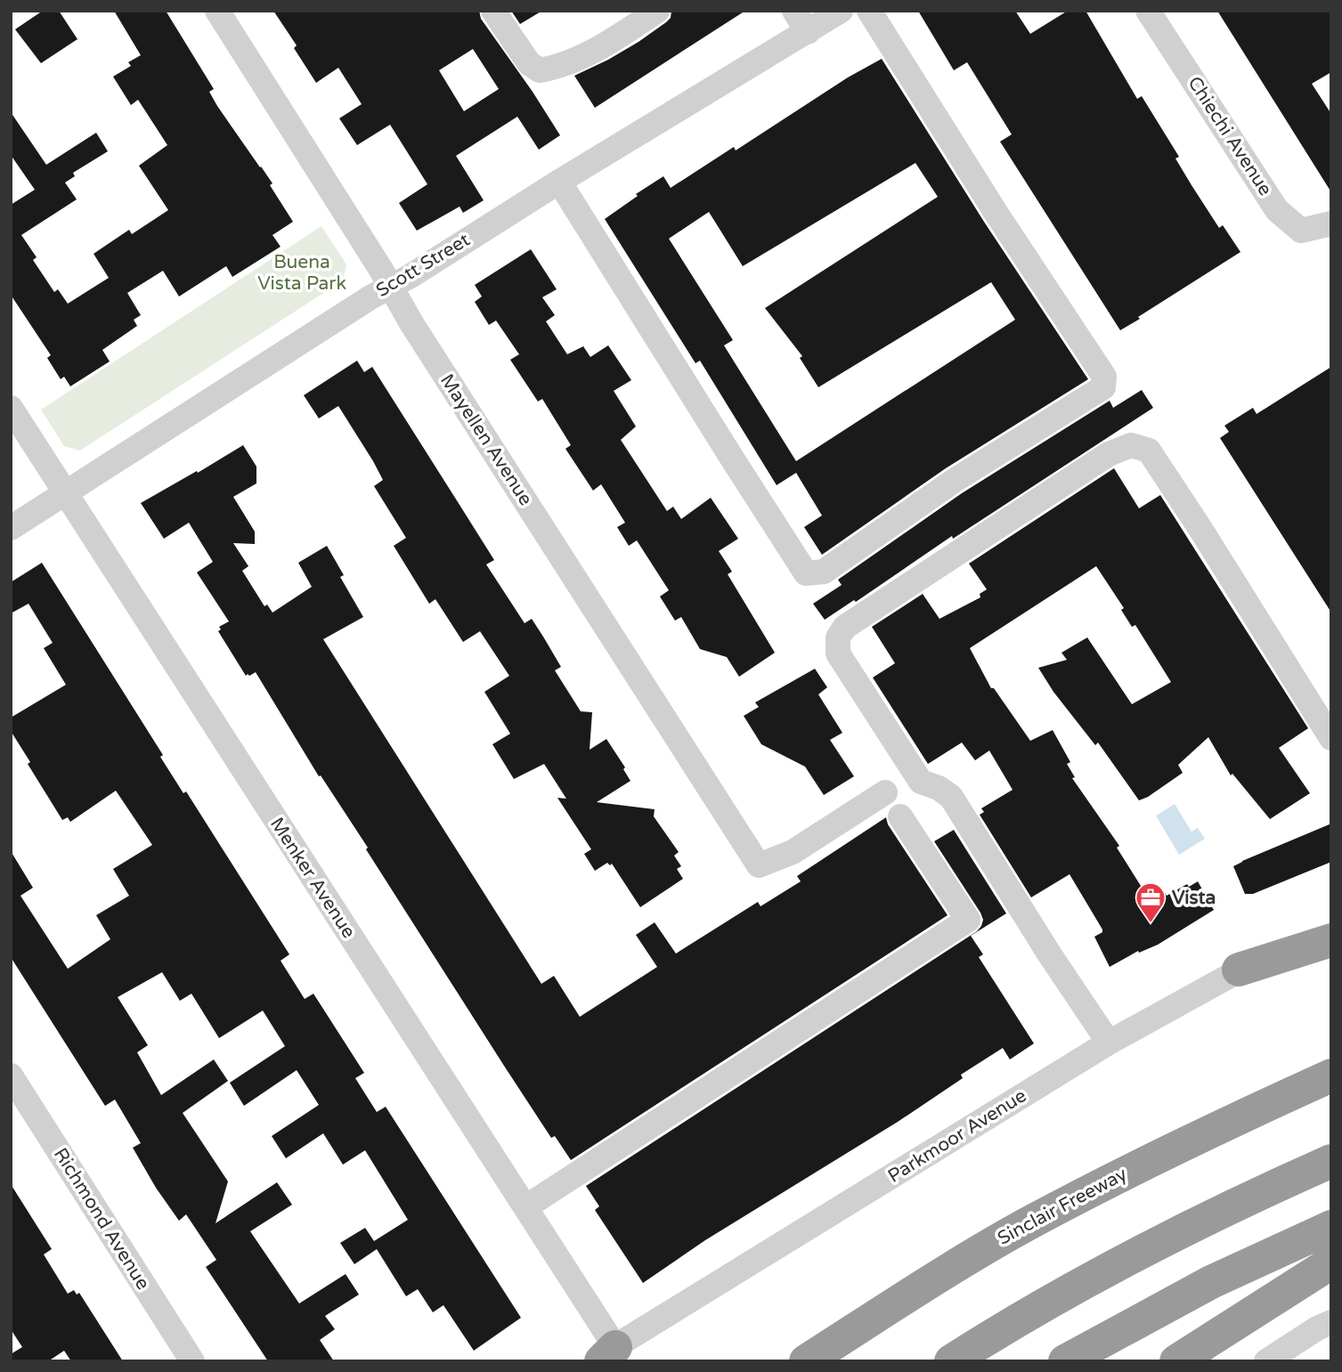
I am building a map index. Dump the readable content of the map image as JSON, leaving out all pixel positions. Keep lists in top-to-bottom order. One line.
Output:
{"streets":{"highway":["Sinclair Freeway"],"street":["Chiechi Avenue","Scott Street","Mayellen Avenue","Menker Avenue","Parkmoor Avenue","Richmond Avenue"]},"crossings":[["Scott Street","Mayellen Avenue"],["Scott Street","Menker Avenue"],["Menker Avenue","Parkmoor Avenue"]],"parks":["Buena Vista Park"],"places":{"office":["Vista"]}}
